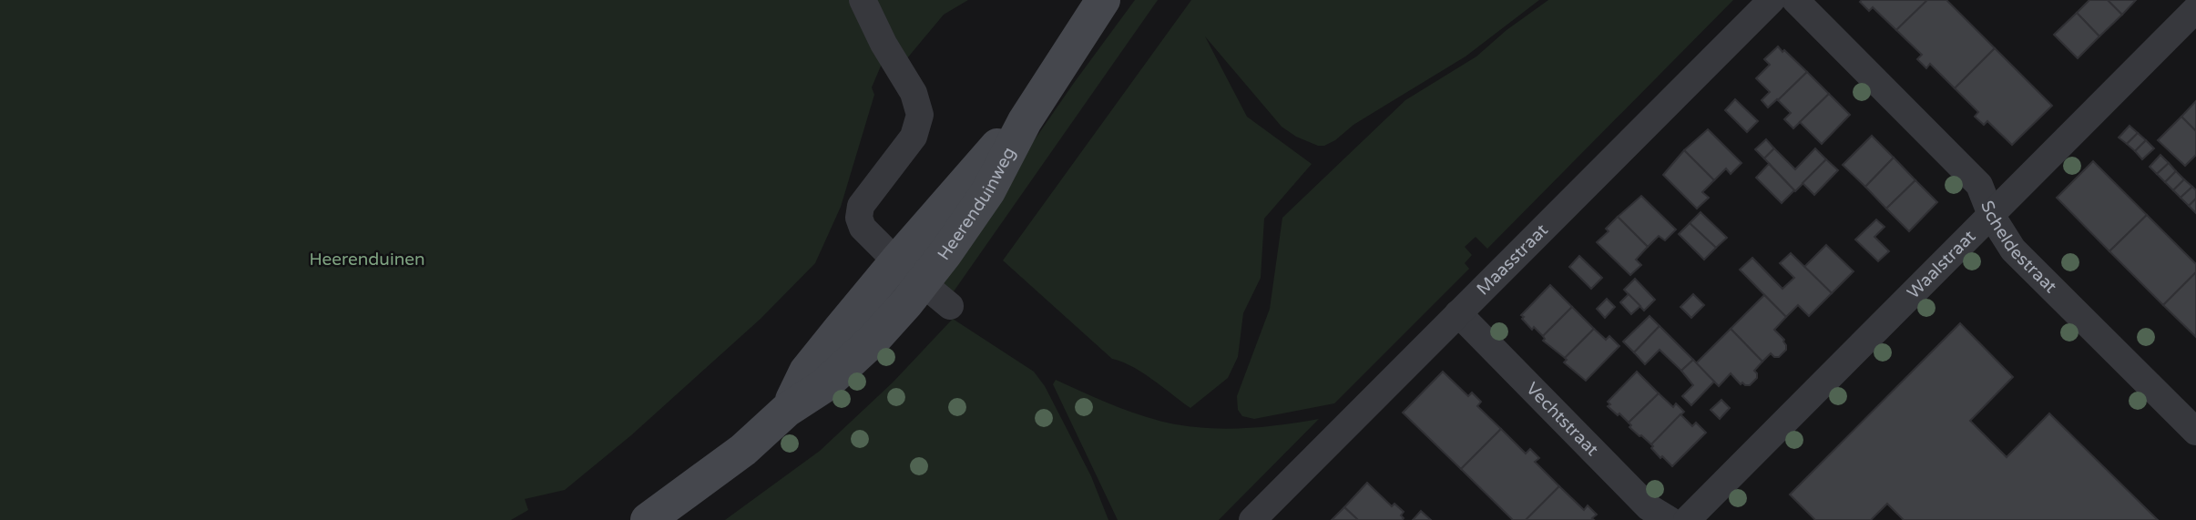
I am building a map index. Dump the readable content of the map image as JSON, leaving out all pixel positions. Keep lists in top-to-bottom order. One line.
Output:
{"streets":{"main road":["Heerenduinweg"],"street":["Scheldestraat","Maasstraat","Waalstraat","Vechtstraat"]},"crossings":[["Scheldestraat","Waalstraat"],["Maasstraat","Vechtstraat"]],"parks":["Heerenduinen"]}
